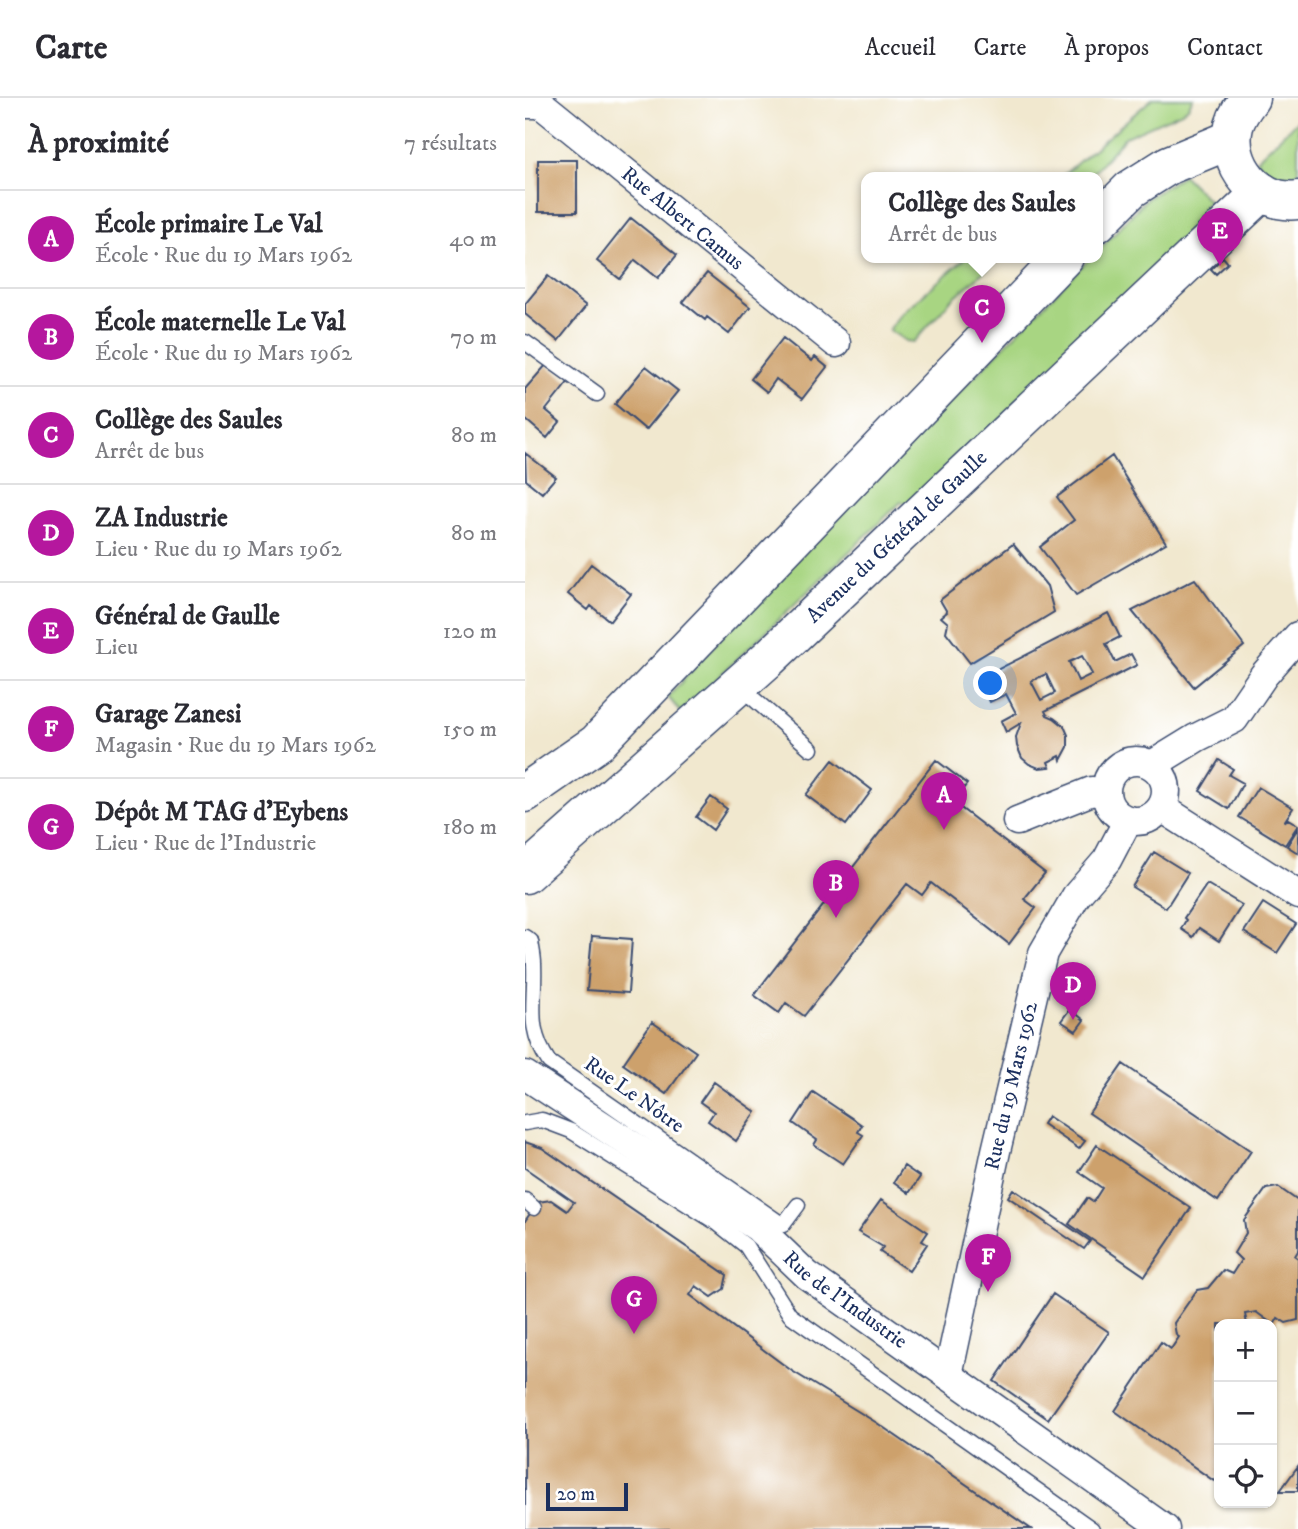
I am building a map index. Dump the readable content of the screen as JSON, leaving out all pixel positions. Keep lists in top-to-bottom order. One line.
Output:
{"streets":{"main road":["Avenue du Général de Gaulle"],"street":["Rue Albert Camus","Rue du 19 Mars 1962","Rue de l'Industrie"],"lane":["Rue Le Nôtre"]},"crossings":[["Rue du 19 Mars 1962","Rue de l'Industrie"]],"scale_bar":"20 m","page":{"header":"Carte","nav":["Accueil","Carte","À propos","Contact"],"heading":["À proximité","7 résultats"],"popup":["Collège des Saules","Arrêt de bus"],"list":[{"mark":"A","name":"École primaire Le Val","note":"École · Rue du 19 Mars 1962","value":"40 m"},{"mark":"B","name":"École maternelle Le Val","note":"École · Rue du 19 Mars 1962","value":"70 m"},{"mark":"C","name":"Collège des Saules","note":"Arrêt de bus","value":"80 m"},{"mark":"D","name":"ZA Industrie","note":"Lieu · Rue du 19 Mars 1962","value":"80 m"},{"mark":"E","name":"Général de Gaulle","note":"Lieu","value":"120 m"},{"mark":"F","name":"Garage Zanesi","note":"Magasin · Rue du 19 Mars 1962","value":"150 m"},{"mark":"G","name":"Dépôt M TAG d'Eybens","note":"Lieu · Rue de l'Industrie","value":"180 m"}],"pins":["E","C","A","B","D","F","G"],"map_buttons":["+","−"],"scale":"20 m"}}
